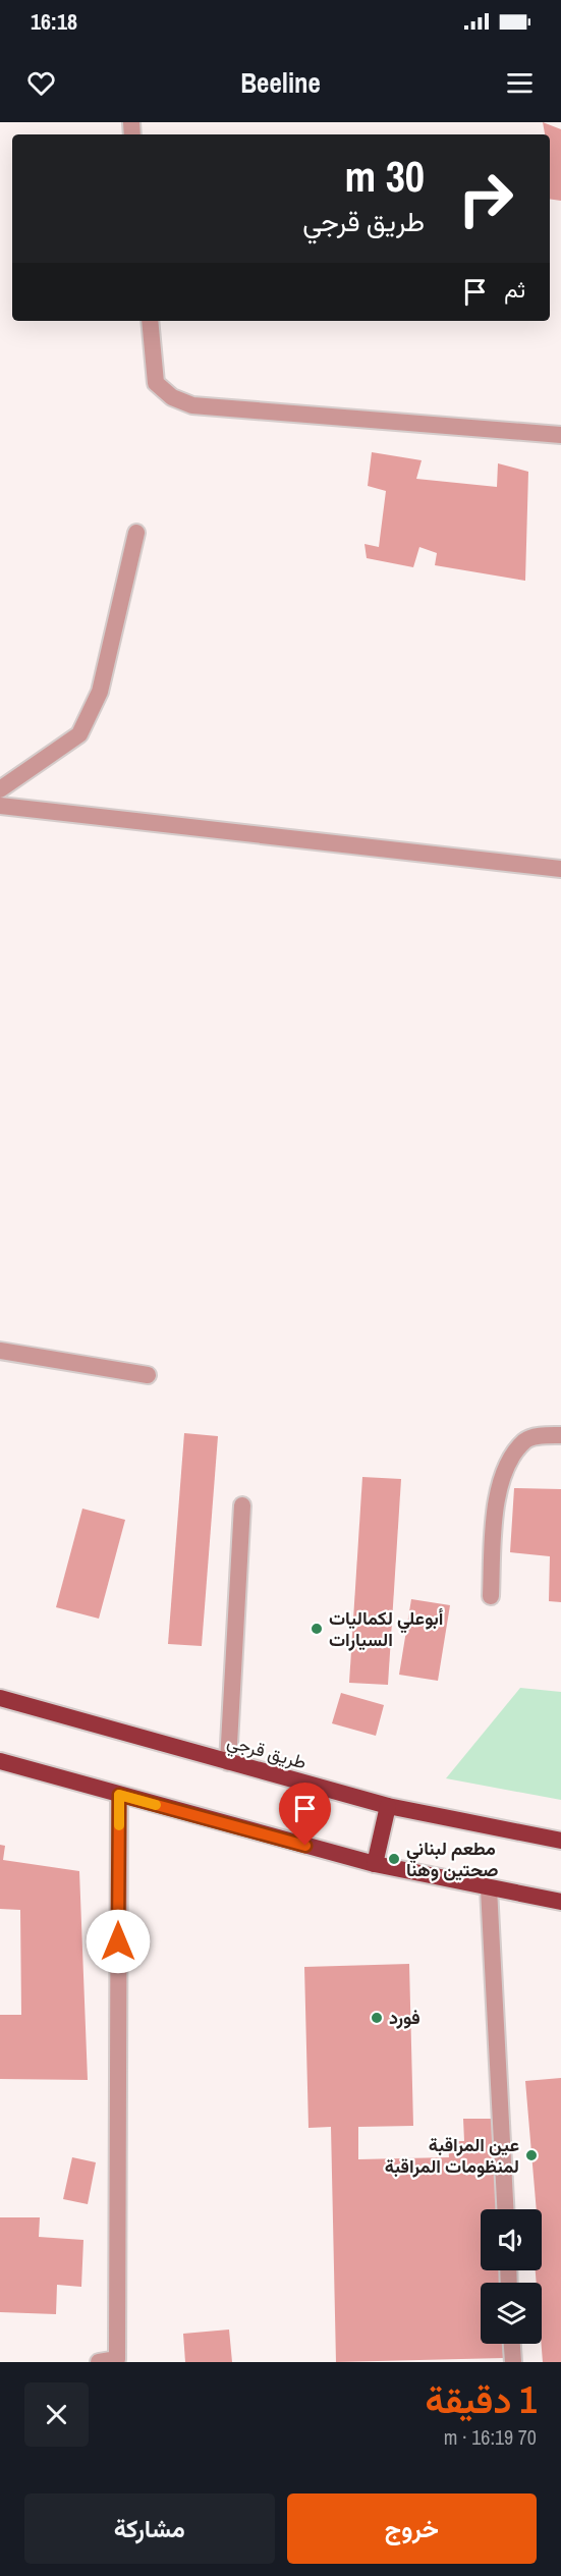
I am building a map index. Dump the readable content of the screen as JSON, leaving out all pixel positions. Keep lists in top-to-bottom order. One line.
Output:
{"streets":{"highway":["طريق قرجي"]},"places":["أبوعلي لكماليات السيارات","مطعم لبناني صحتين وهنا","فورد","عين المراقبة لمنظومات المراقبة"],"page":{"status":"16:18","header":"Beeline","turn":["30 m","طريق قرجي"],"then":"ثم","heading":["1 دقيقة","70 m · 16:19"],"buttons":["خروج","مشاركة"]}}
